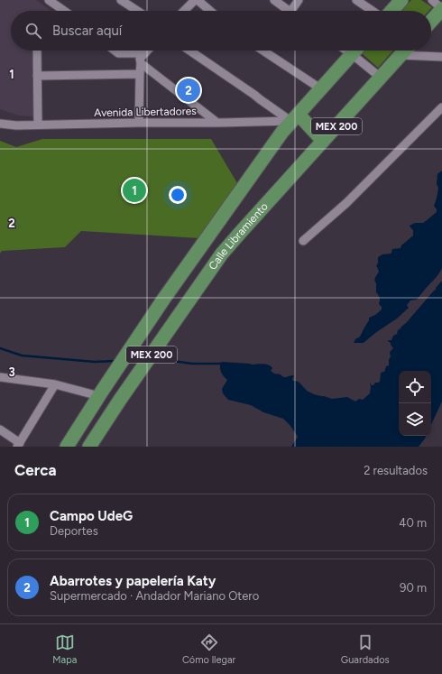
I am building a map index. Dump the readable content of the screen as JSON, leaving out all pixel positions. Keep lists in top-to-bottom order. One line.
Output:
{"streets":{"highway":["MEX 200","Calle Libramiento"],"street":["Avenida Libertadores"]},"crossings":[["Avenida Libertadores","Calle Libramiento"]],"page":{"search":"Buscar aquí","pins":["2","1"],"heading":["Cerca","2 resultados"],"list":[{"mark":"1","name":"Campo UdeG","note":"Deportes","value":"40 m"},{"mark":"2","name":"Abarrotes y papelería Katy","note":"Supermercado · Andador Mariano Otero","value":"90 m"}],"nav":["Mapa","Cómo llegar","Guardados"]},"grid":{"rows":["1","2","3"]}}
